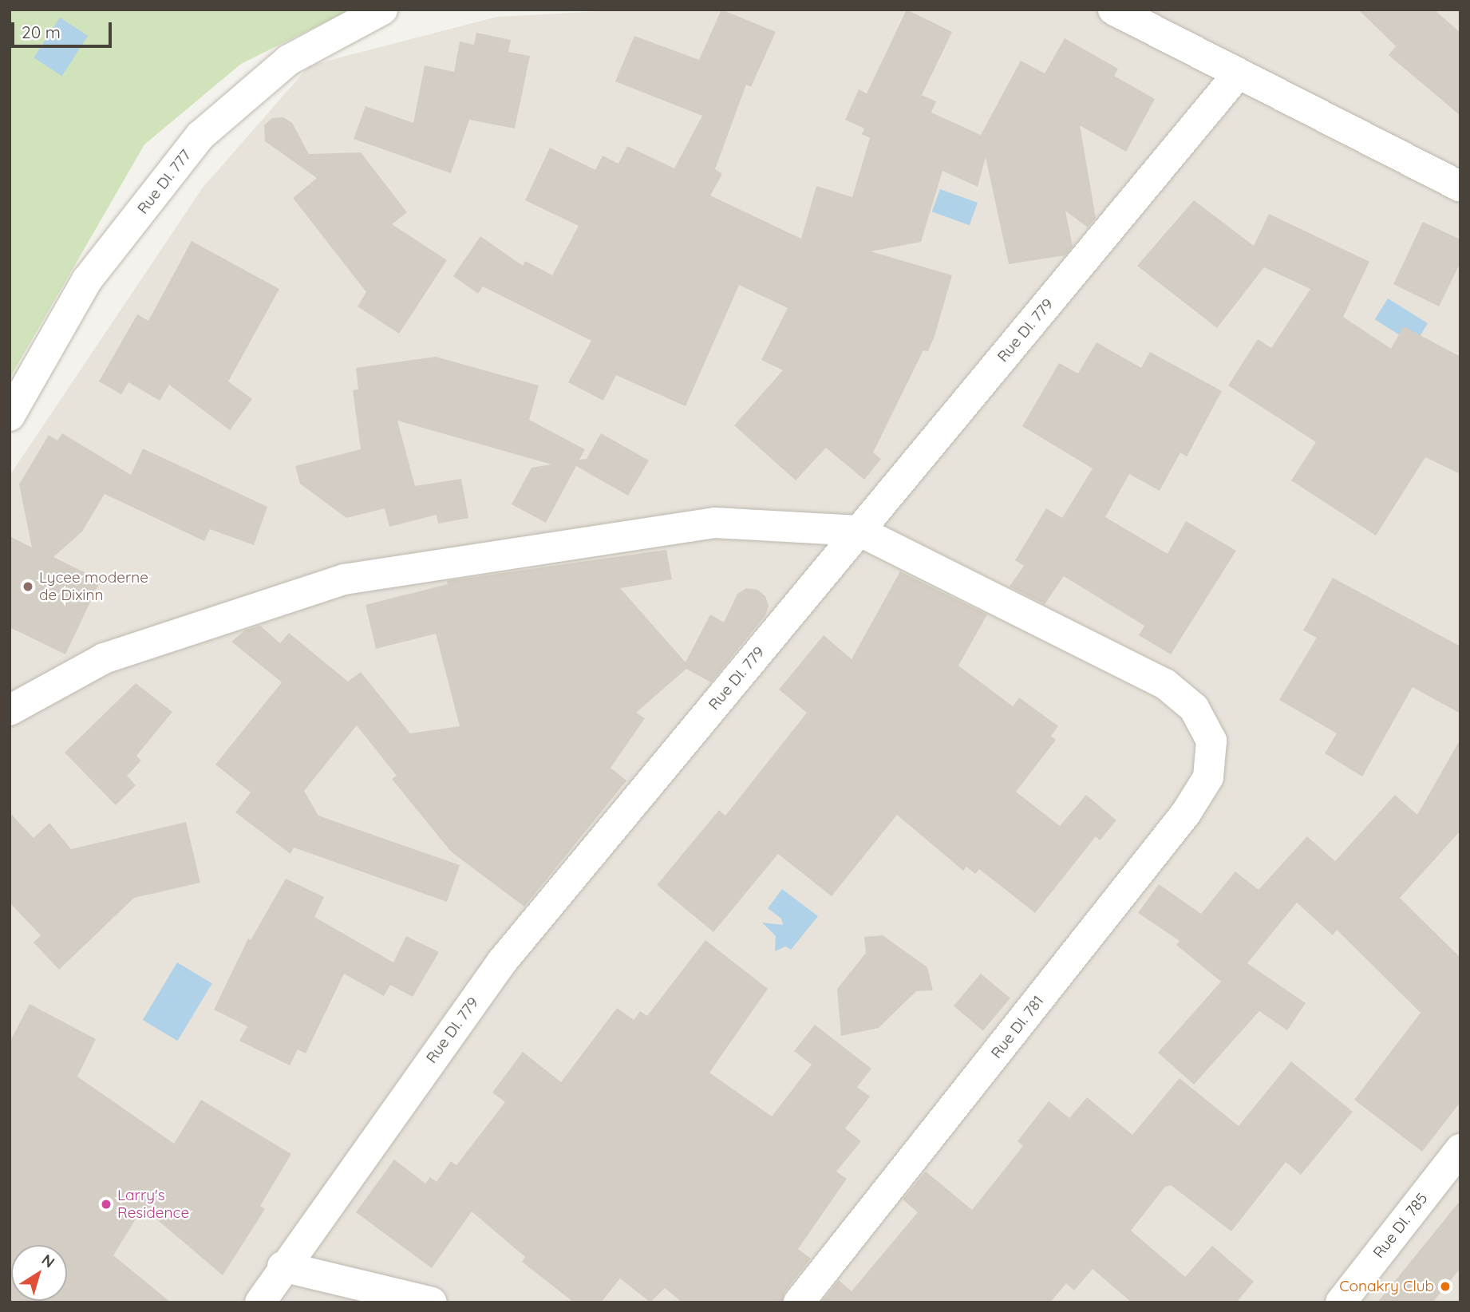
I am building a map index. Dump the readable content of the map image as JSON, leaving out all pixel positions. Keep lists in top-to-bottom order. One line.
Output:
{"streets":{"street":["Rue DI. 777","Rue DI. 779","Rue DI. 781","Rue DI. 785"]},"crossings":[["Rue DI. 779","Rue DI. 781"]],"places":["Lycee moderne de Dixinn","Larry's Residence","Conakry Club"],"scale_bar":"20 m","north":"top right"}
